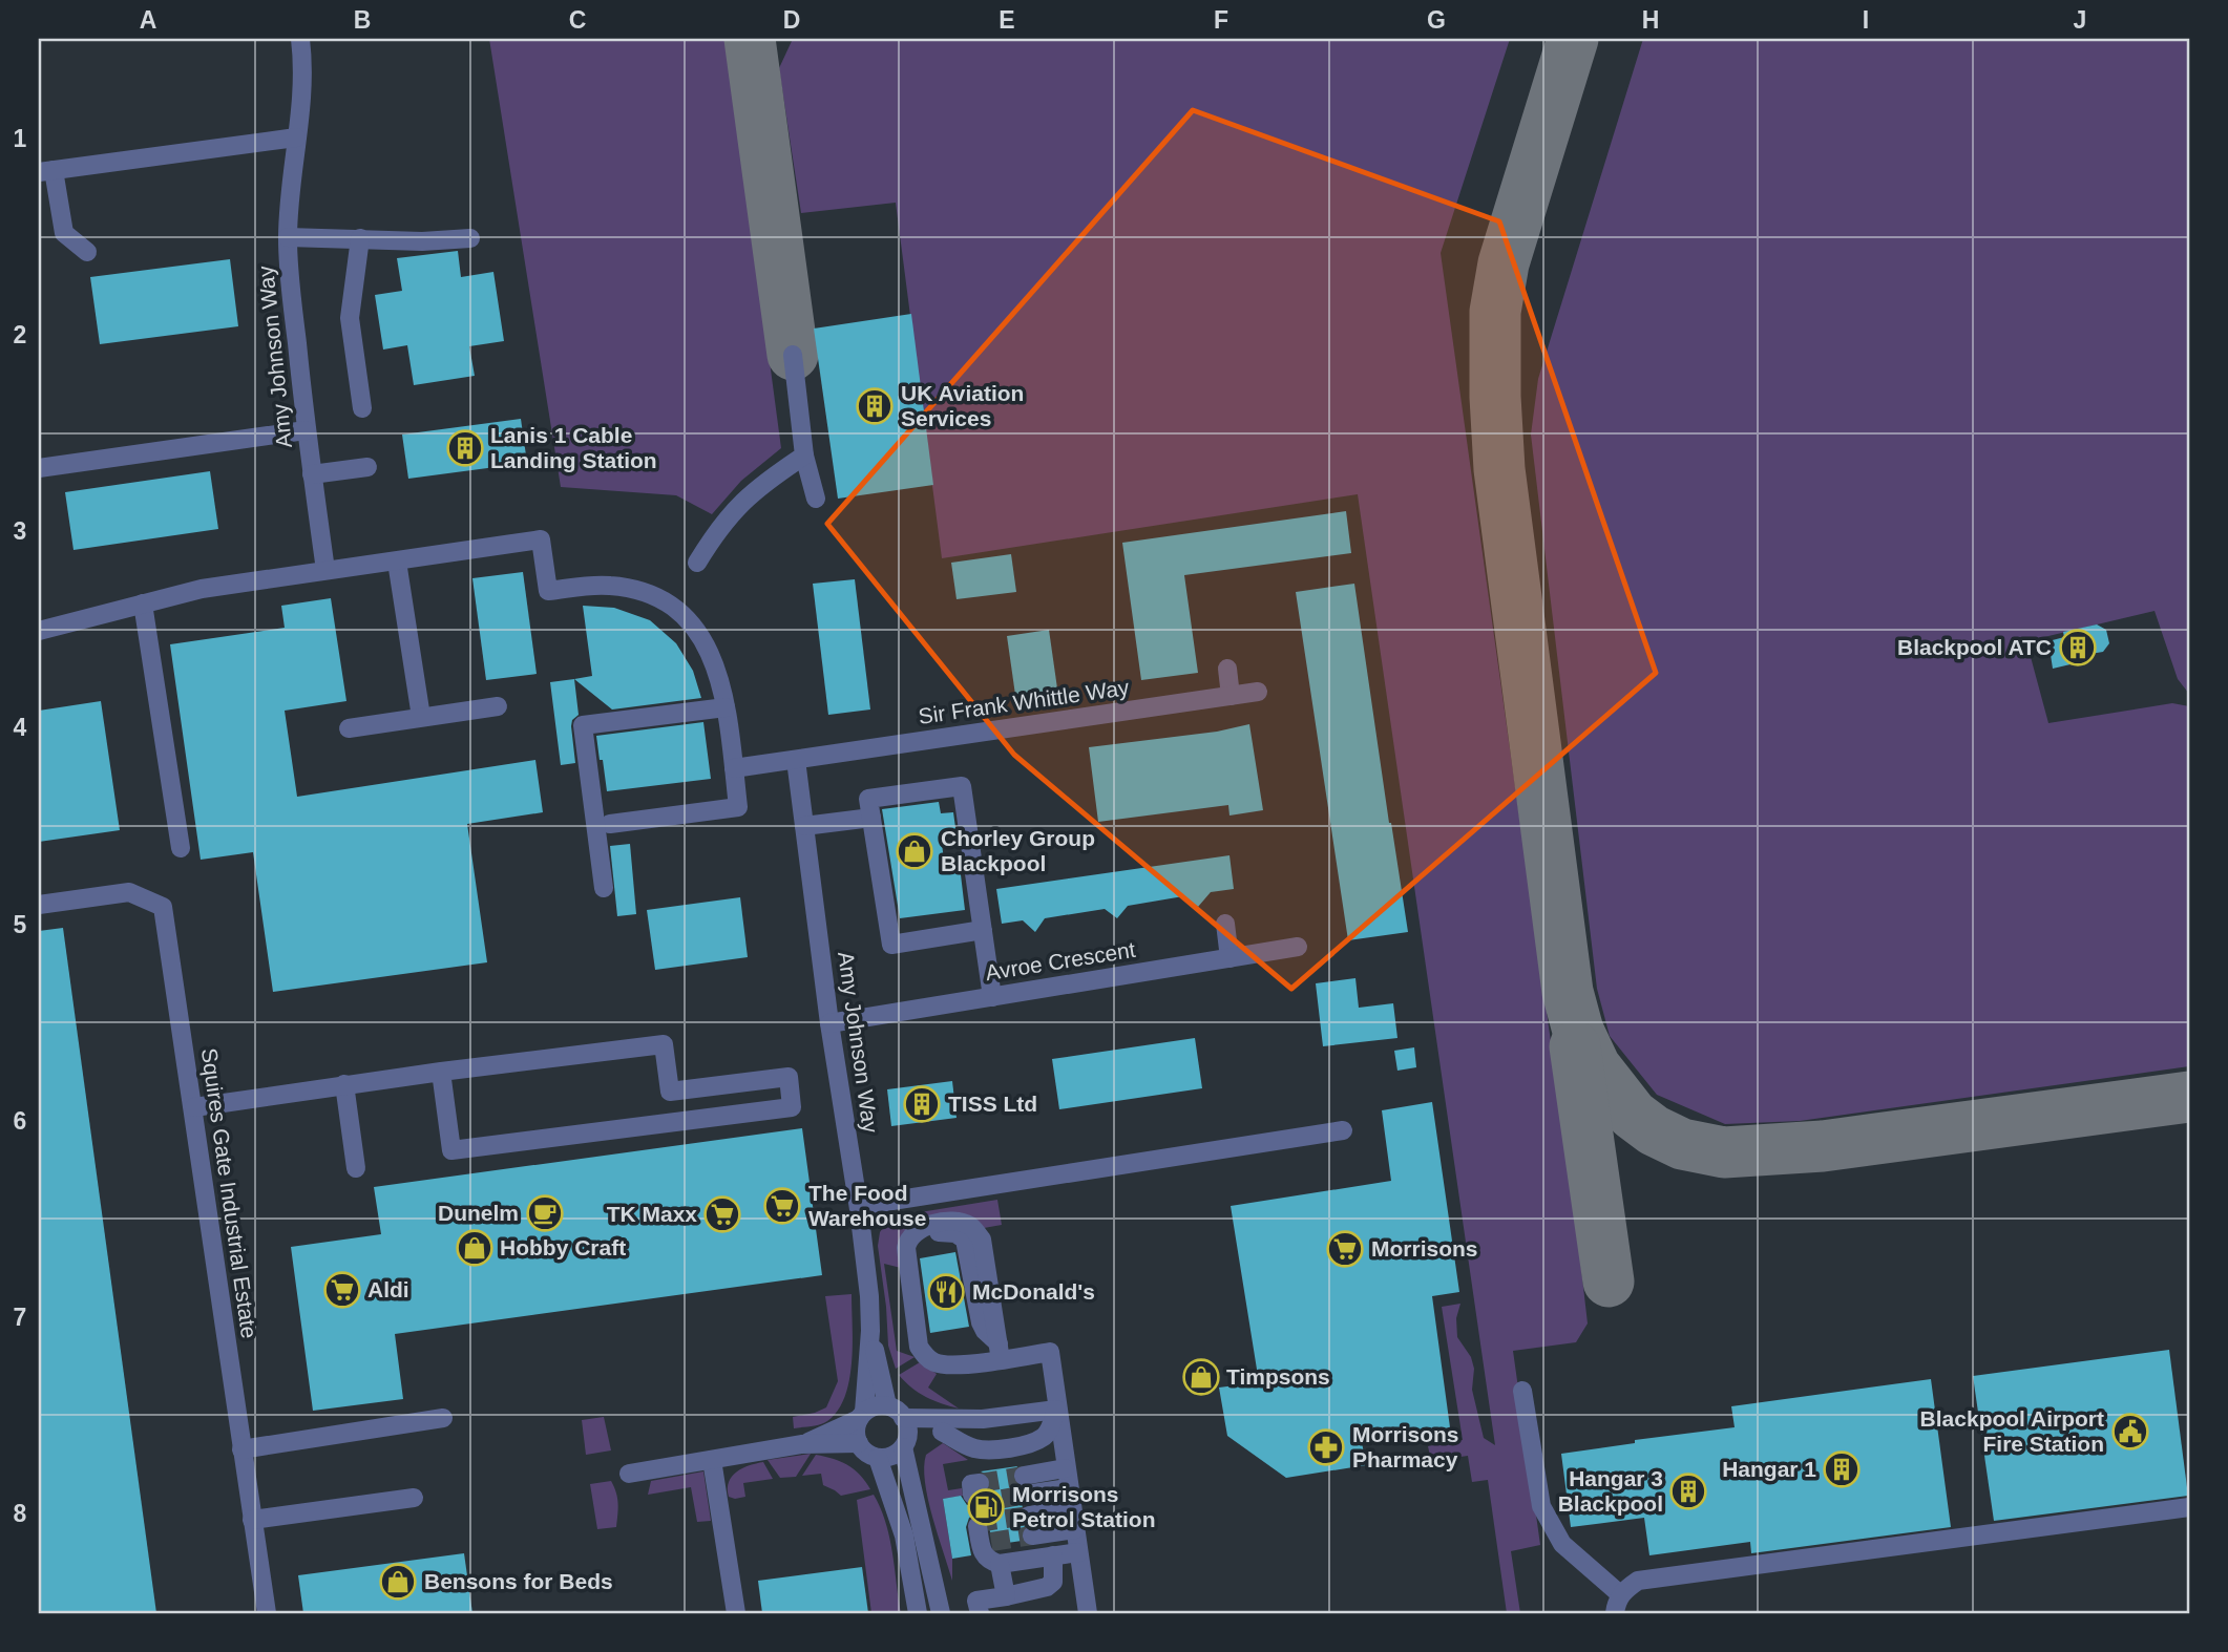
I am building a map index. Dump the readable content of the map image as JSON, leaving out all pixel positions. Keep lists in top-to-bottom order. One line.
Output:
{"streets":{"street":["Amy Johnson Way","Sir Frank Whittle Way","Avroe Crescent","Squires Gate Industrial Estate"]},"crossings":[["Amy Johnson Way","Sir Frank Whittle Way"],["Amy Johnson Way","Avroe Crescent"]],"places":{"building":["UK Aviation Services","Lanis 1 Cable Landing Station","Blackpool ATC","TISS Ltd","Hangar 1","Hangar 3 Blackpool"],"shop":["Chorley Group Blackpool","Hobby Craft","Timpsons","Bensons for Beds"],"supermarket":["The Food Warehouse","TK Maxx","Morrisons","Aldi"],"cafe":["Dunelm"],"restaurant":["McDonald's"],"public building":["Blackpool Airport Fire Station"],"pharmacy":["Morrisons Pharmacy"],"fuel station":["Morrisons Petrol Station"]},"grid":{"columns":["A","B","C","D","E","F","G","H","I","J"],"rows":["1","2","3","4","5","6","7","8"]}}
